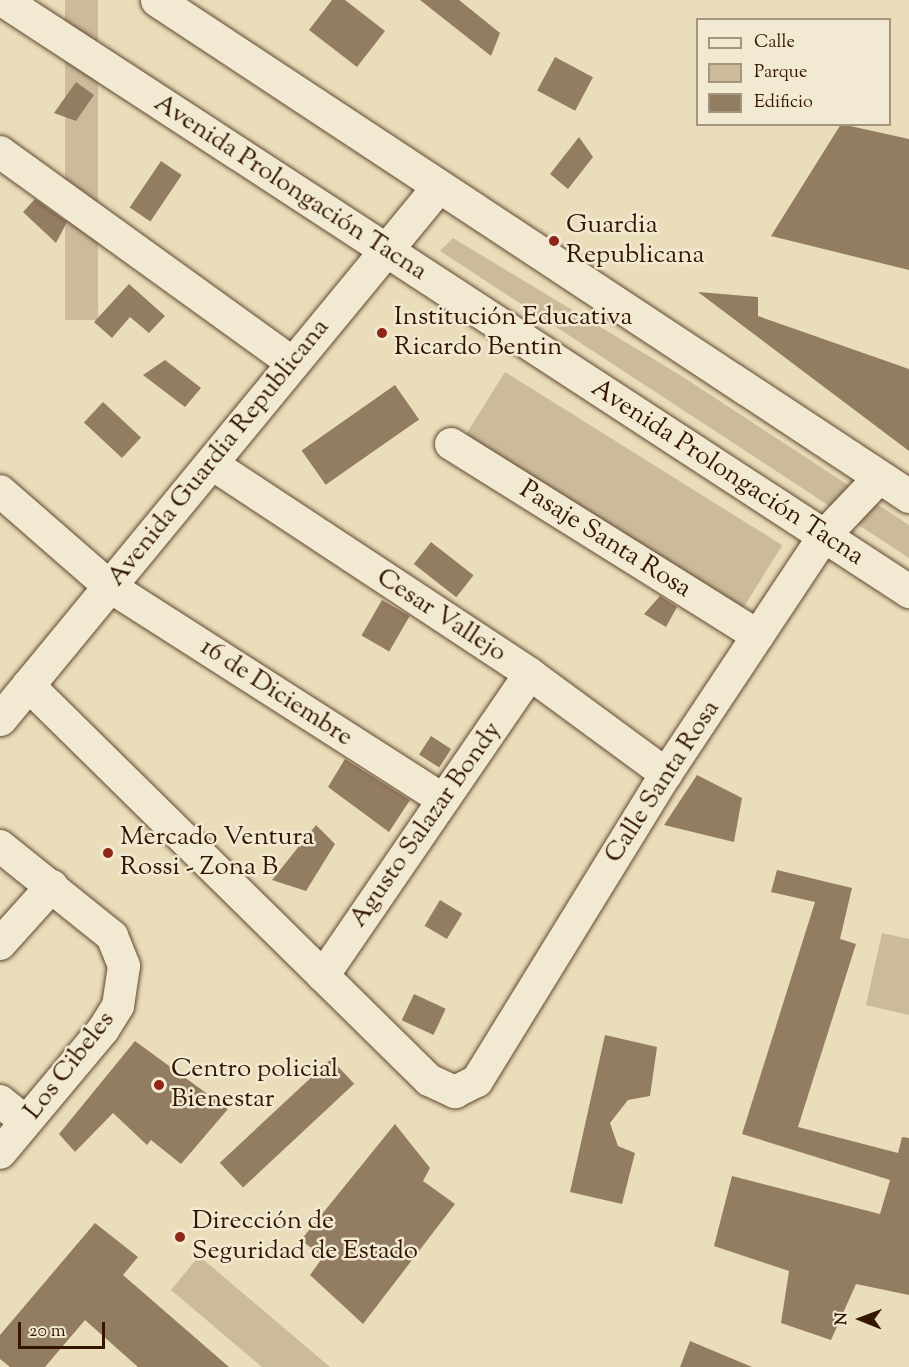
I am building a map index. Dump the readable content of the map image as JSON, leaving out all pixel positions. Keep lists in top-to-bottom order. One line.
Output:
{"streets":{"main road":["Avenida Prolongación Tacna","Avenida Guardia Republicana"],"street":["Pasaje Santa Rosa","Cesar Vallejo","16 de Diciembre","Calle Santa Rosa","Agusto Salazar Bondy","Los Cibeles"]},"crossings":[["Avenida Prolongación Tacna","Avenida Guardia Republicana"],["Avenida Prolongación Tacna","Calle Santa Rosa"],["Avenida Guardia Republicana","Cesar Vallejo"],["Avenida Guardia Republicana","16 de Diciembre"],["Pasaje Santa Rosa","Calle Santa Rosa"],["Cesar Vallejo","Calle Santa Rosa"],["Cesar Vallejo","Agusto Salazar Bondy"],["16 de Diciembre","Agusto Salazar Bondy"],["Calle Santa Rosa","Agusto Salazar Bondy"]],"places":["Guardia Republicana","Institución Educativa Ricardo Bentin","Mercado Ventura Rossi - Zona B","Centro policial Bienestar","Dirección de Seguridad de Estado"],"legend":["Calle","Parque","Edificio"],"scale_bar":"20 m","north":"left"}
